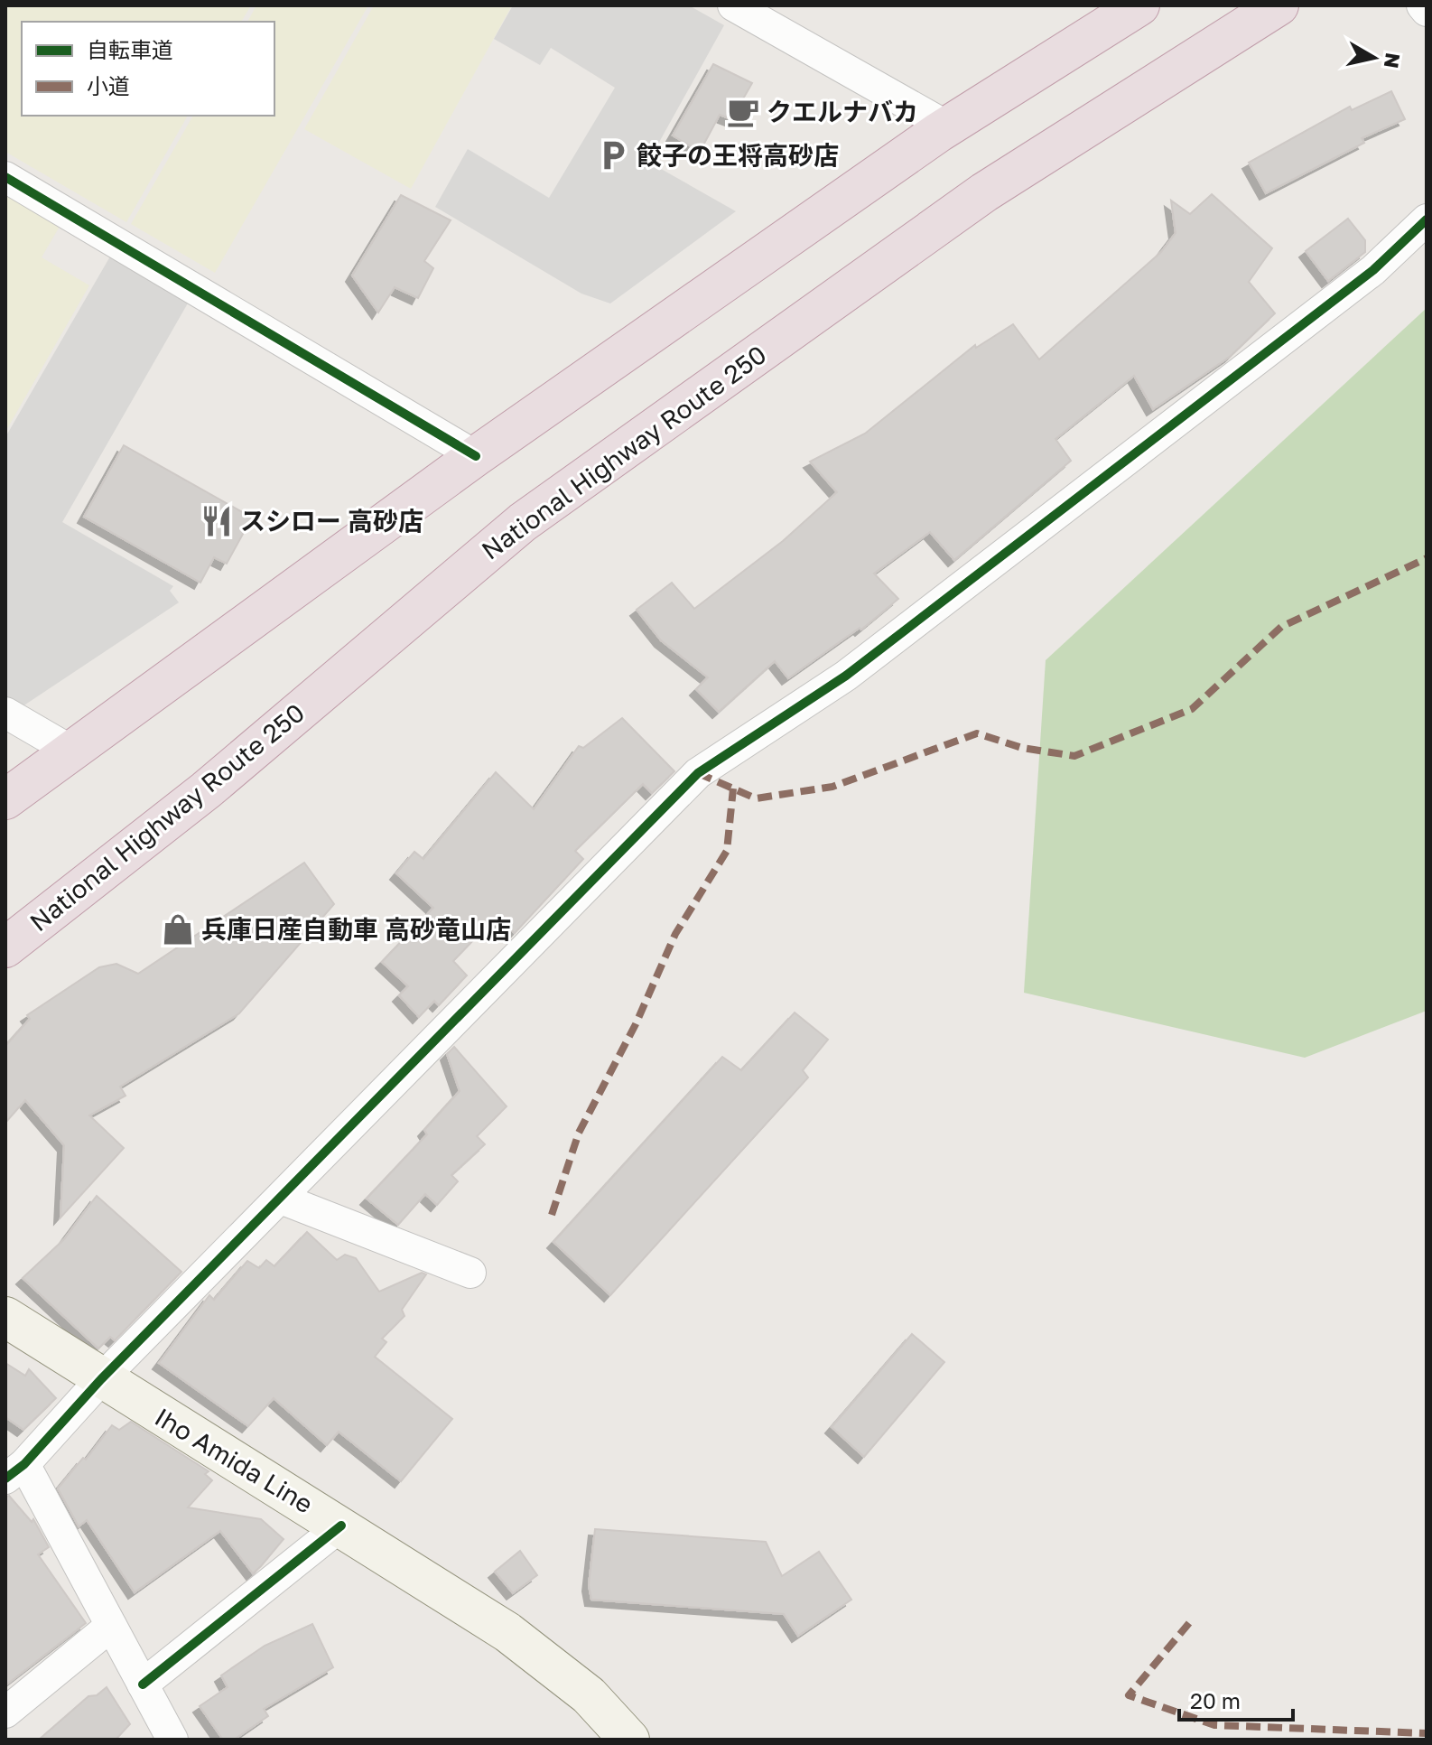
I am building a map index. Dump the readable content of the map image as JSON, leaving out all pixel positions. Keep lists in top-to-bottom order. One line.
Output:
{"streets":{"highway":["National Highway Route 250"],"main road":["Iho Amida Line"]},"places":{"cafe":["クエルナバカ"],"parking":["餃子の王将高砂店"],"restaurant":["スシロー 高砂店"],"shop":["兵庫日産自動車 高砂竜山店"]},"legend":["自転車道","小道"],"scale_bar":"20 m","north":"right"}
